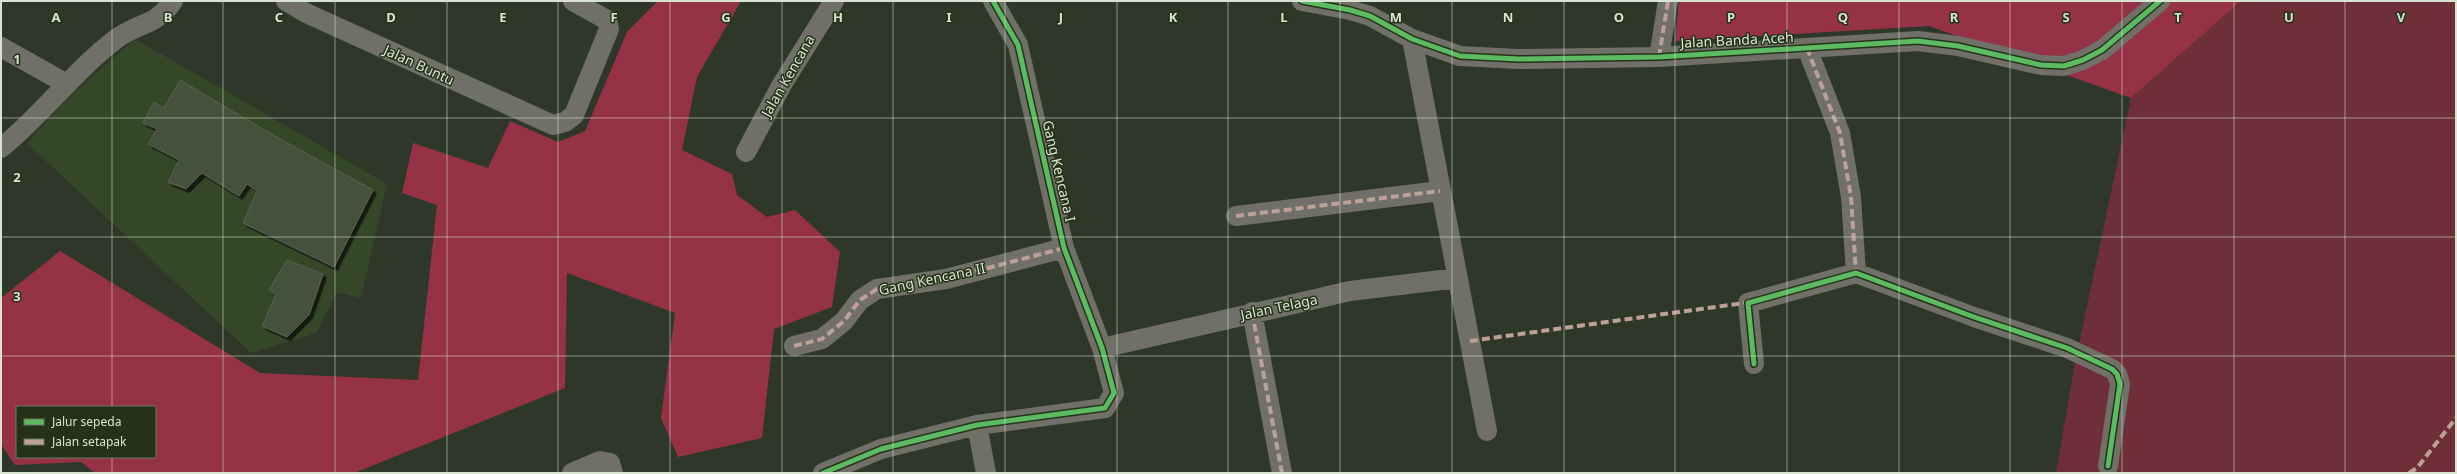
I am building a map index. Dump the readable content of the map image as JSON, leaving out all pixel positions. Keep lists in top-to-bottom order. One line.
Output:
{"streets":{"street":["Jalan Banda Aceh","Jalan Buntu","Jalan Kencana","Gang Kencana I","Gang Kencana II","Jalan Telaga"]},"crossings":[["Gang Kencana I","Gang Kencana II"],["Gang Kencana I","Jalan Telaga"]],"legend":["Jalur sepeda","Jalan setapak"],"grid":{"columns":["A","B","C","D","E","F","G","H","I","J","K","L","M","N","O","P","Q","R","S","T","U","V"],"rows":["1","2","3"]}}
